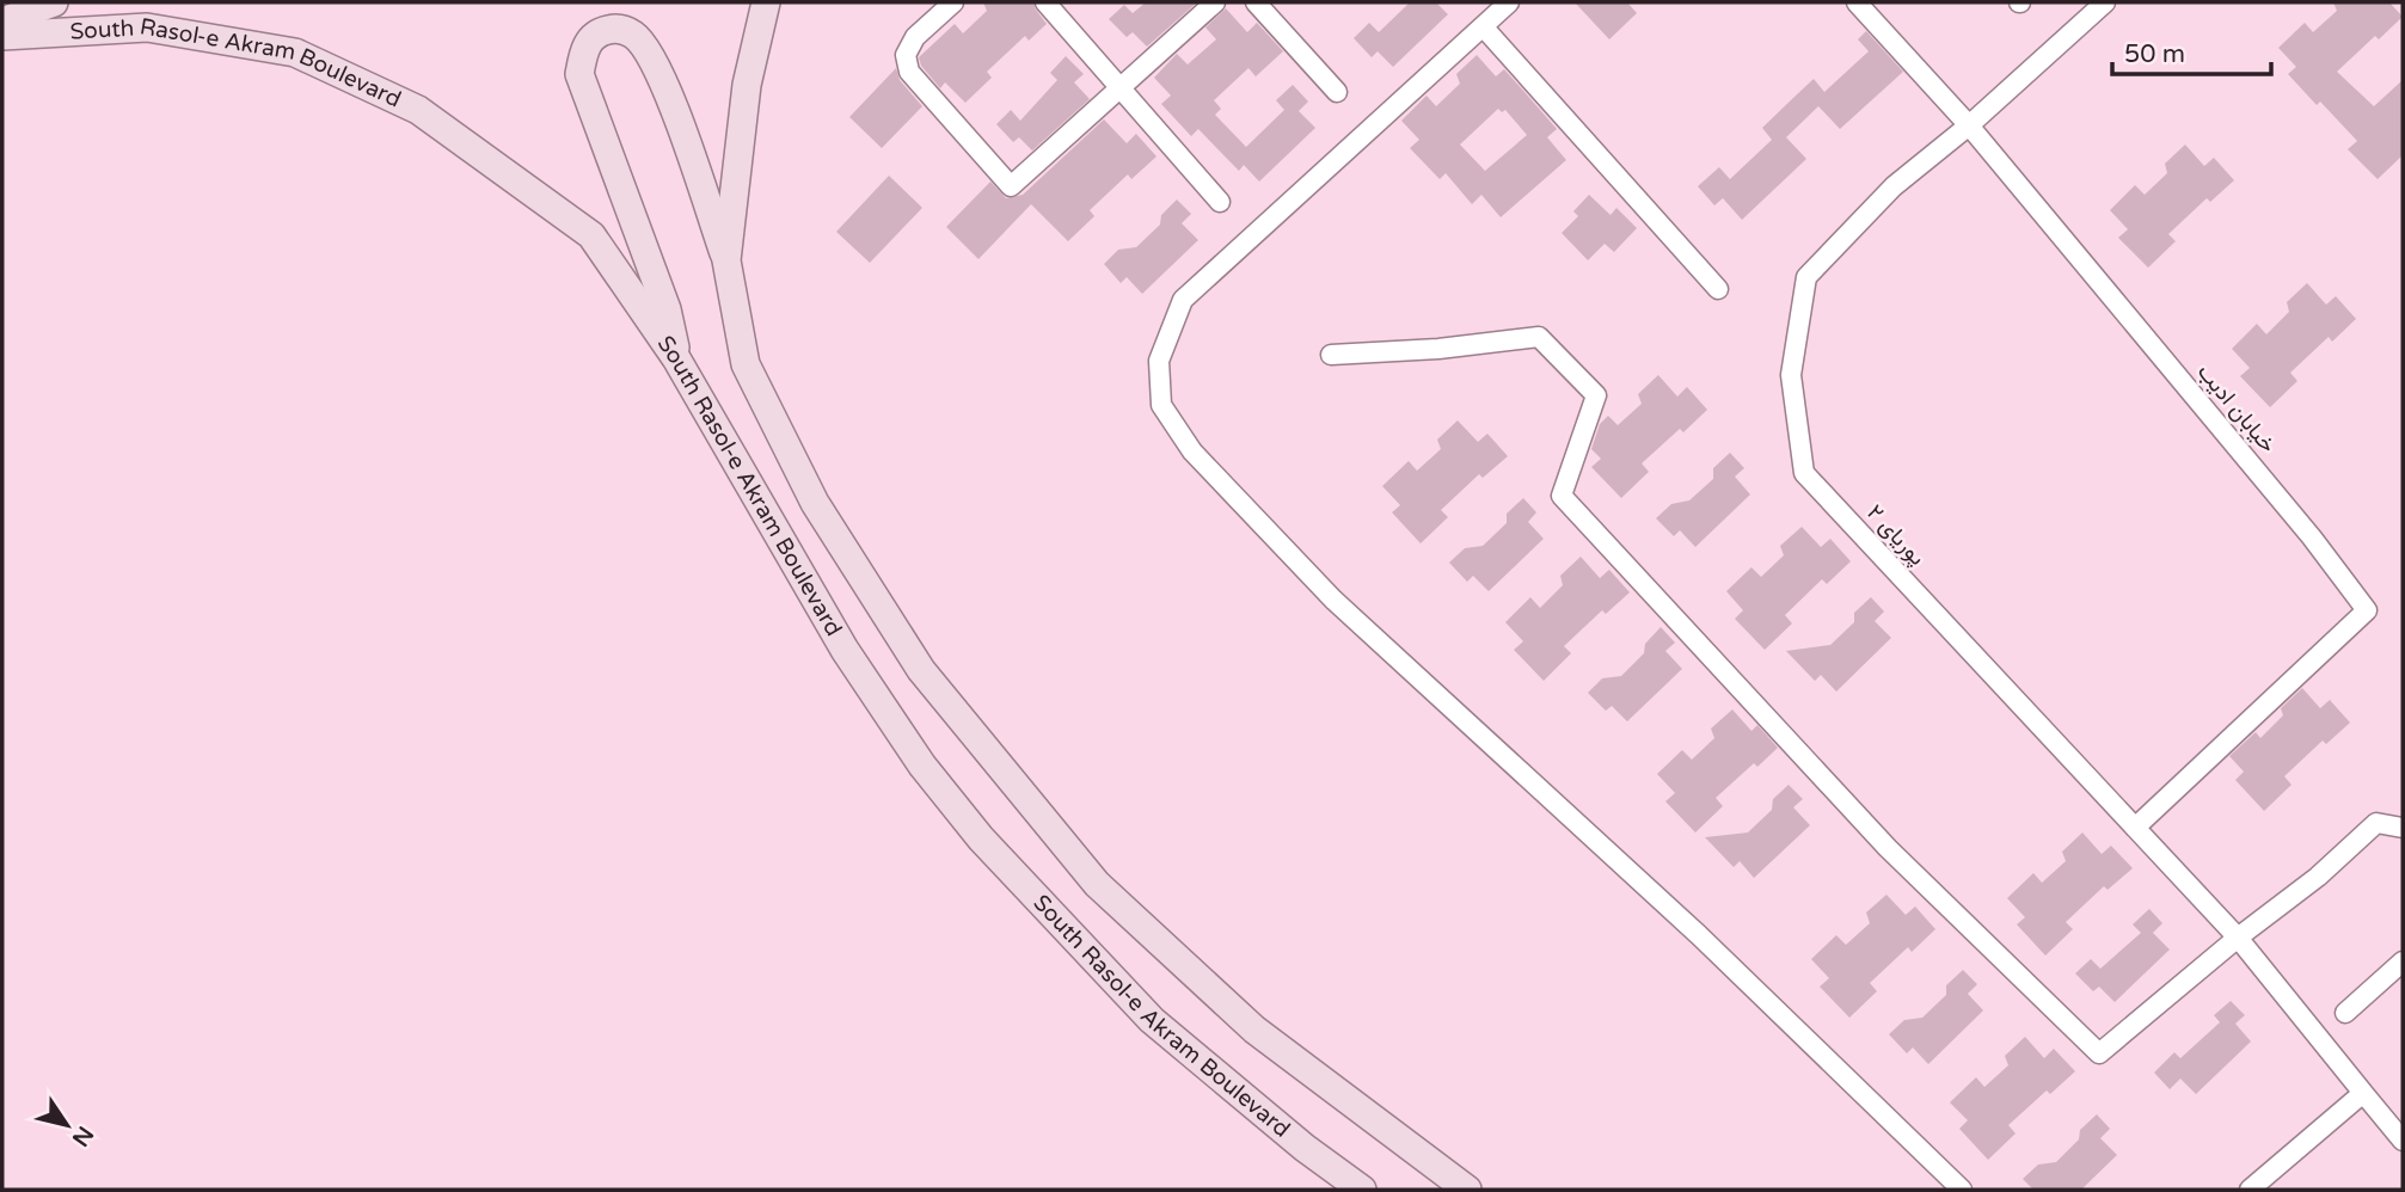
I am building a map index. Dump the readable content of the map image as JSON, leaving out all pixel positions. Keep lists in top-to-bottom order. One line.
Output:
{"streets":{"main road":["South Rasol-e Akram Boulevard"],"street":["خیابان ادیب","پوریای ۲"]},"crossings":[["خیابان ادیب","پوریای ۲"]],"scale_bar":"50 m","north":"bottom right"}
